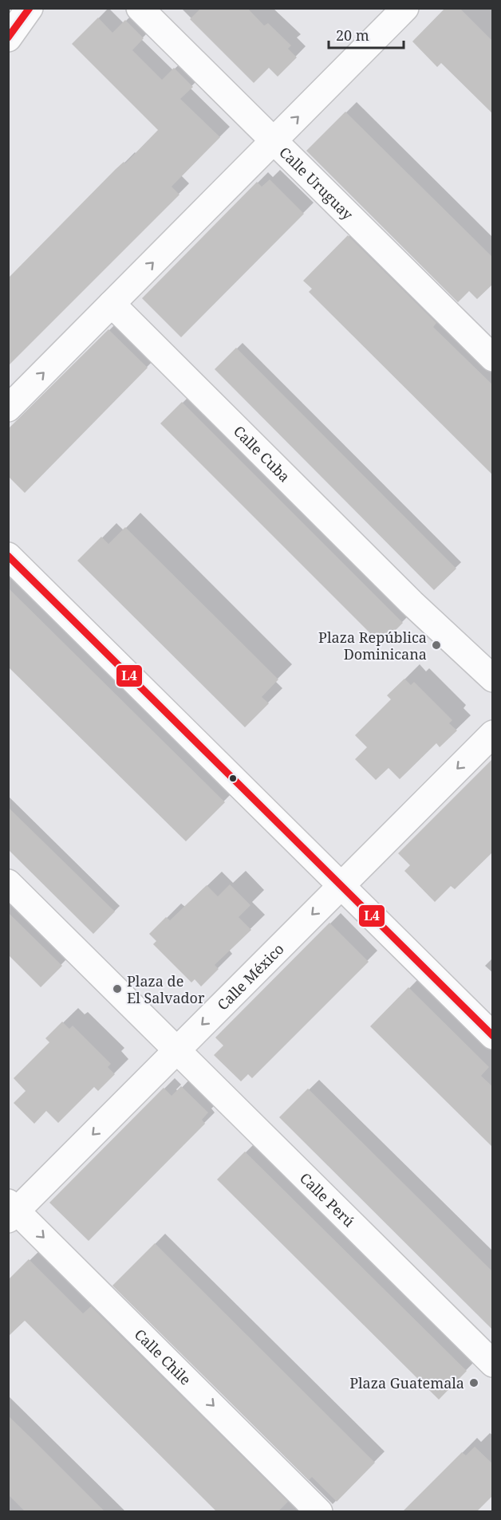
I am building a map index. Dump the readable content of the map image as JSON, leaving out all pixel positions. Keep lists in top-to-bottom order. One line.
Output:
{"streets":{"street":["Calle Uruguay","Calle Cuba","Calle México","Calle Perú","Calle Chile"]},"crossings":[["Calle México","Calle Perú"],["Calle México","Calle Chile"]],"one_way":["Calle México","Calle Chile"],"places":["Plaza República Dominicana","Plaza de El Salvador","Plaza Guatemala"],"lines":["transit line L4"],"scale_bar":"20 m"}
